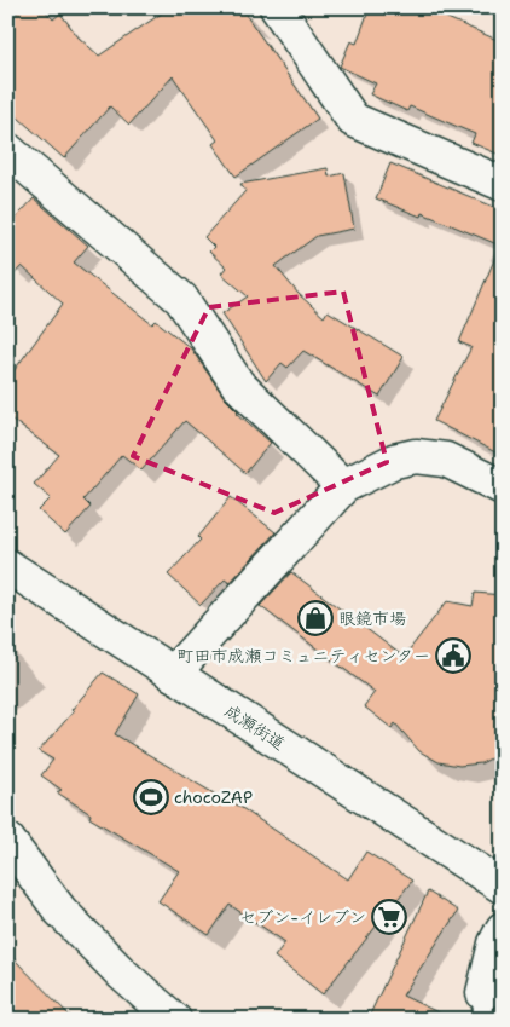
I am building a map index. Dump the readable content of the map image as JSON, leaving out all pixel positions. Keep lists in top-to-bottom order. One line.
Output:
{"streets":{"street":["成瀬街道"]},"places":{"shop":["眼鏡市場"],"public building":["町田市成瀬コミュニティセンター"],"sports":["chocoZAP"],"supermarket":["セブン-イレブン"]}}
